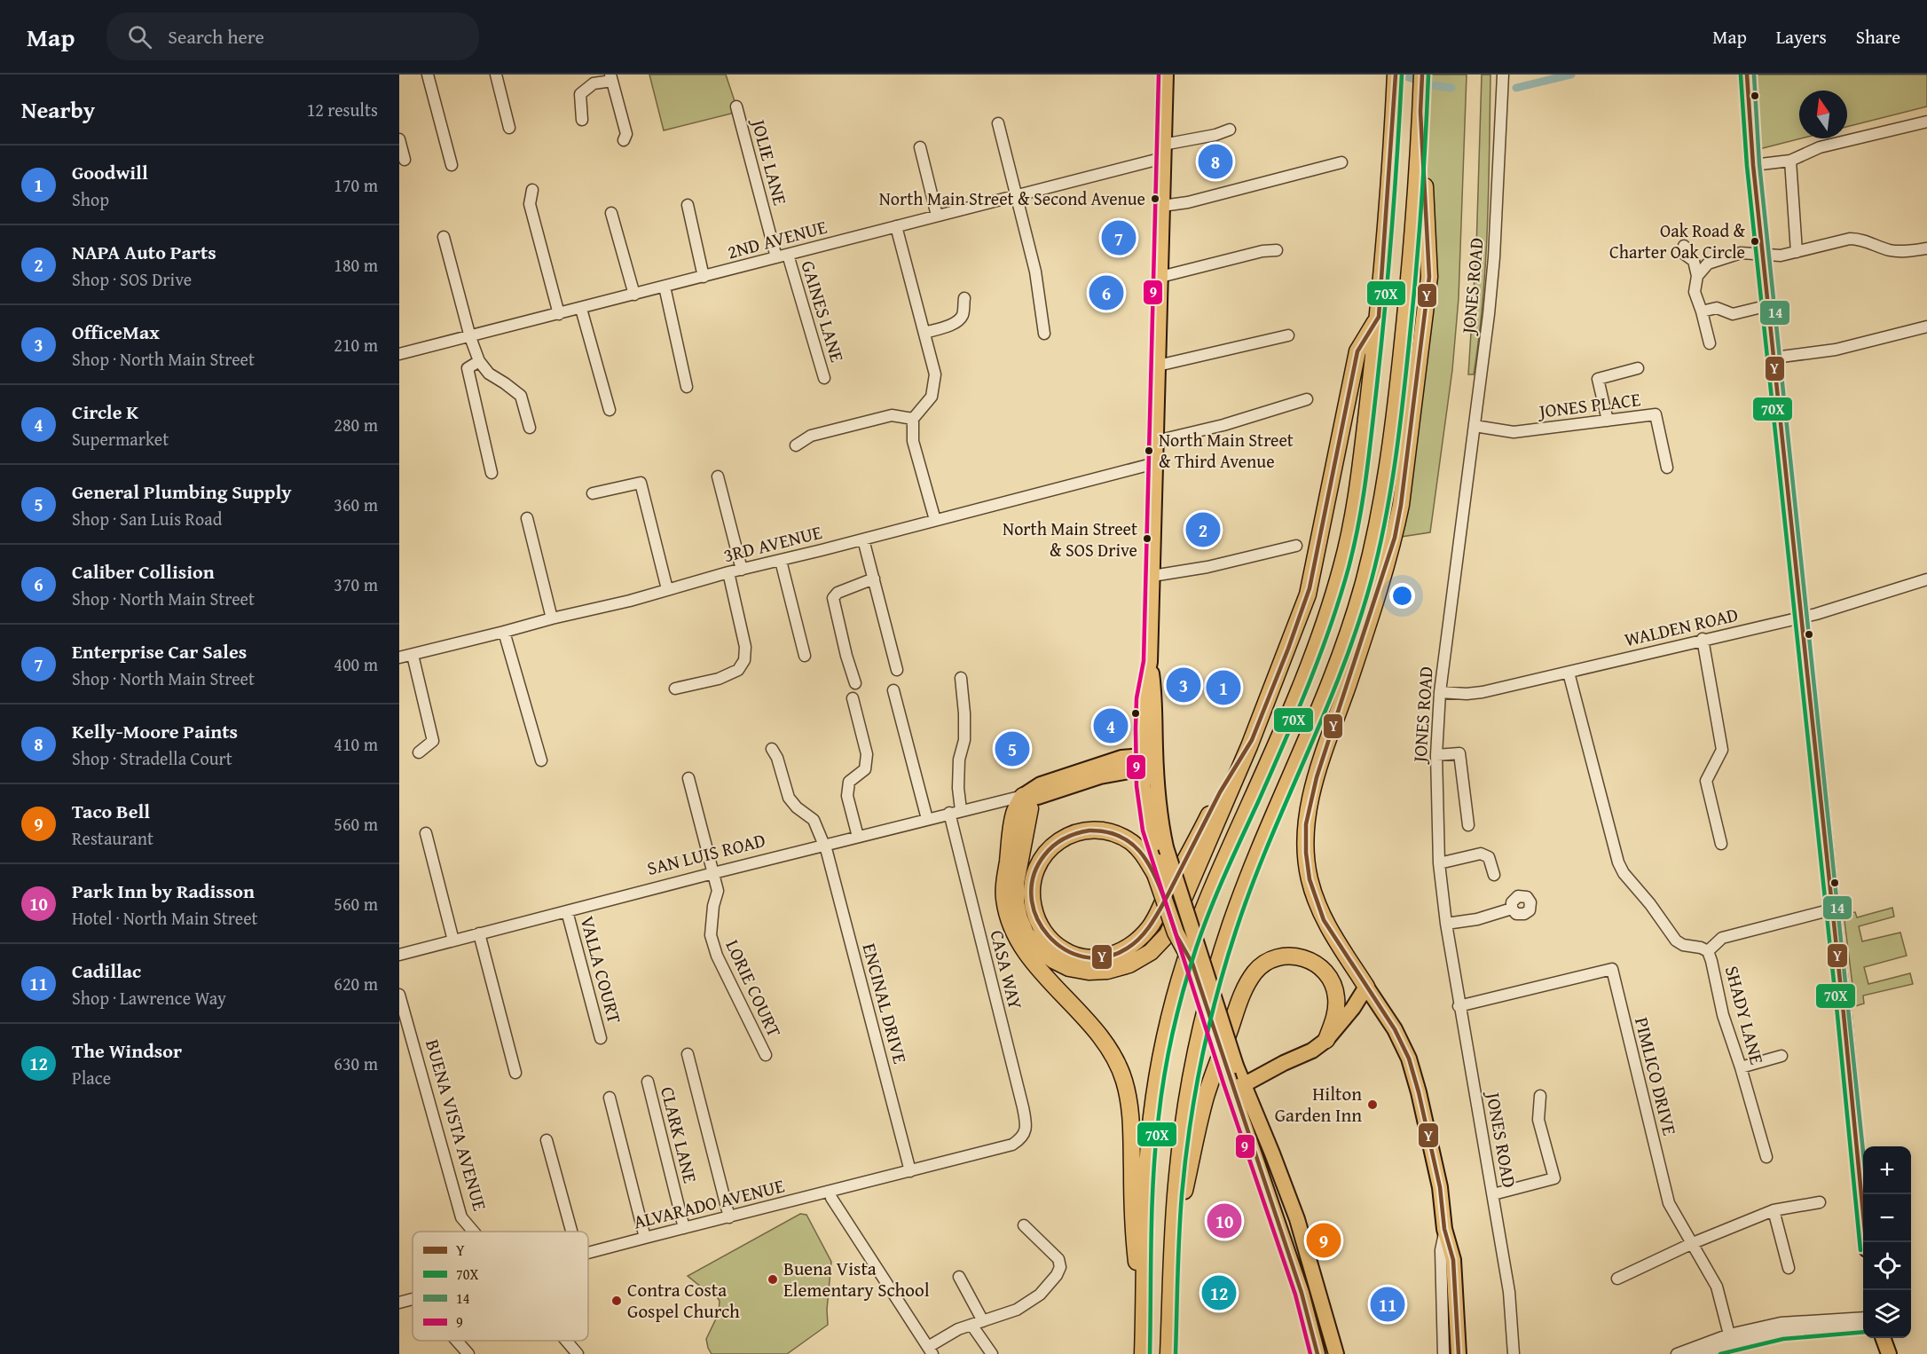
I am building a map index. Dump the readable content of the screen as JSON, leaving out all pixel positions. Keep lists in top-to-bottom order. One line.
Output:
{"streets":{"main road":["SAN LUIS ROAD"],"street":["JOLIE LANE","2ND AVENUE","JONES ROAD","GAINES LANE","JONES PLACE","3RD AVENUE","WALDEN ROAD","VALLA COURT","CASA WAY","LORIE COURT","ENCINAL DRIVE","SHADY LANE","PIMLICO DRIVE","BUENA VISTA AVENUE","CLARK LANE","ALVARADO AVENUE"]},"crossings":[["JOLIE LANE","2ND AVENUE"],["2ND AVENUE","GAINES LANE"],["JONES ROAD","JONES PLACE"],["JONES ROAD","WALDEN ROAD"],["JONES ROAD","PIMLICO DRIVE"],["WALDEN ROAD","SHADY LANE"],["SAN LUIS ROAD","VALLA COURT"],["SAN LUIS ROAD","CASA WAY"],["SAN LUIS ROAD","LORIE COURT"],["SAN LUIS ROAD","ENCINAL DRIVE"],["CASA WAY","ALVARADO AVENUE"],["ENCINAL DRIVE","ALVARADO AVENUE"],["CLARK LANE","ALVARADO AVENUE"]],"places":["North Main Street & Second Avenue","Oak Road & Charter Oak Circle","North Main Street & Third Avenue","North Main Street & SOS Drive","Hilton Garden Inn","Buena Vista Elementary School","Contra Costa Gospel Church"],"lines":["transit line Y","transit line 70X","transit line 14","transit line 9"],"legend":["Y","70X","14","9"],"north":"top","page":{"header":"Map","search":"Search here","nav":["Map","Layers","Share"],"heading":["Nearby","12 results"],"pins":["8","7","6","2","3","1","4","5","10","9","12","11"],"list":[{"mark":"1","name":"Goodwill","note":"Shop","value":"170 m"},{"mark":"2","name":"NAPA Auto Parts","note":"Shop · SOS Drive","value":"180 m"},{"mark":"3","name":"OfficeMax","note":"Shop · North Main Street","value":"210 m"},{"mark":"4","name":"Circle K","note":"Supermarket","value":"280 m"},{"mark":"5","name":"General Plumbing Supply","note":"Shop · San Luis Road","value":"360 m"},{"mark":"6","name":"Caliber Collision","note":"Shop · North Main Street","value":"370 m"},{"mark":"7","name":"Enterprise Car Sales","note":"Shop · North Main Street","value":"400 m"},{"mark":"8","name":"Kelly-Moore Paints","note":"Shop · Stradella Court","value":"410 m"},{"mark":"9","name":"Taco Bell","note":"Restaurant","value":"560 m"},{"mark":"10","name":"Park Inn by Radisson","note":"Hotel · North Main Street","value":"560 m"},{"mark":"11","name":"Cadillac","note":"Shop · Lawrence Way","value":"620 m"},{"mark":"12","name":"The Windsor","note":"Place","value":"630 m"}],"map_buttons":["+","−"]}}
